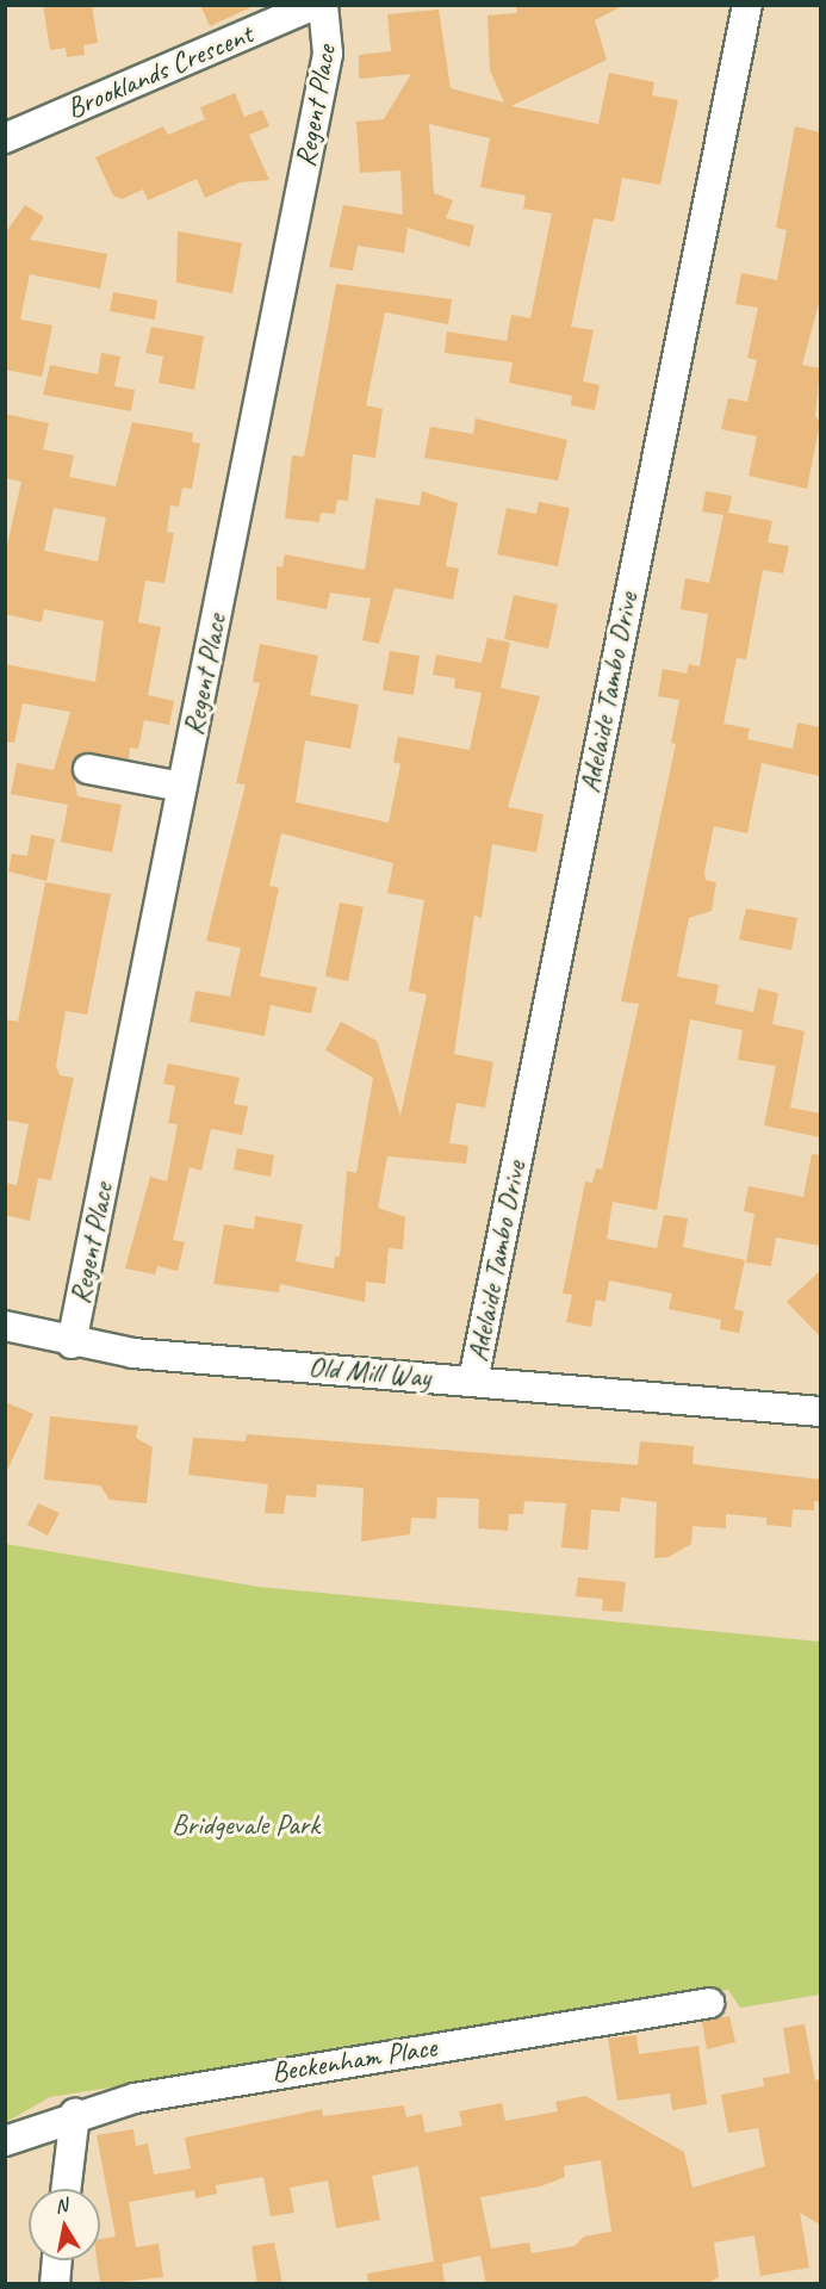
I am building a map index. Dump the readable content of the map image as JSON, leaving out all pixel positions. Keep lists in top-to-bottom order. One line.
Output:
{"streets":{"street":["Brooklands Crescent","Regent Place","Adelaide Tambo Drive","Old Mill Way","Beckenham Place"]},"crossings":[["Regent Place","Old Mill Way"],["Adelaide Tambo Drive","Old Mill Way"]],"parks":["Bridgevale Park"],"north":"top"}
